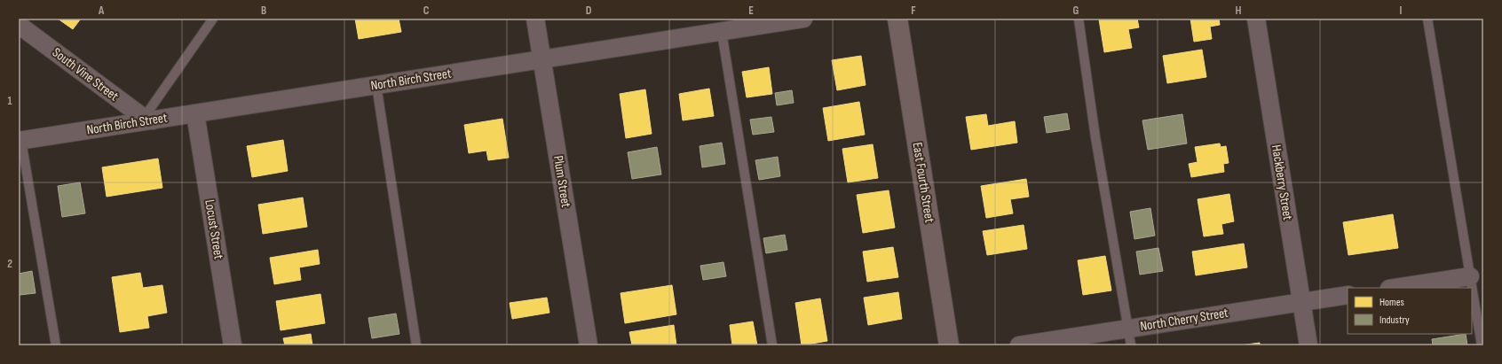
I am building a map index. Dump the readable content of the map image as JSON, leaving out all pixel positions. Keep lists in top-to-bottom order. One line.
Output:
{"streets":{"main road":["East Fourth Street"],"street":["South Vine Street","North Birch Street","Plum Street","Hackberry Street","Locust Street","North Cherry Street"]},"crossings":[["South Vine Street","North Birch Street"],["North Birch Street","Plum Street"],["North Birch Street","Locust Street"],["Hackberry Street","North Cherry Street"]],"legend":["Homes","Industry"],"grid":{"columns":["A","B","C","D","E","F","G","H","I"],"rows":["1","2"]}}
